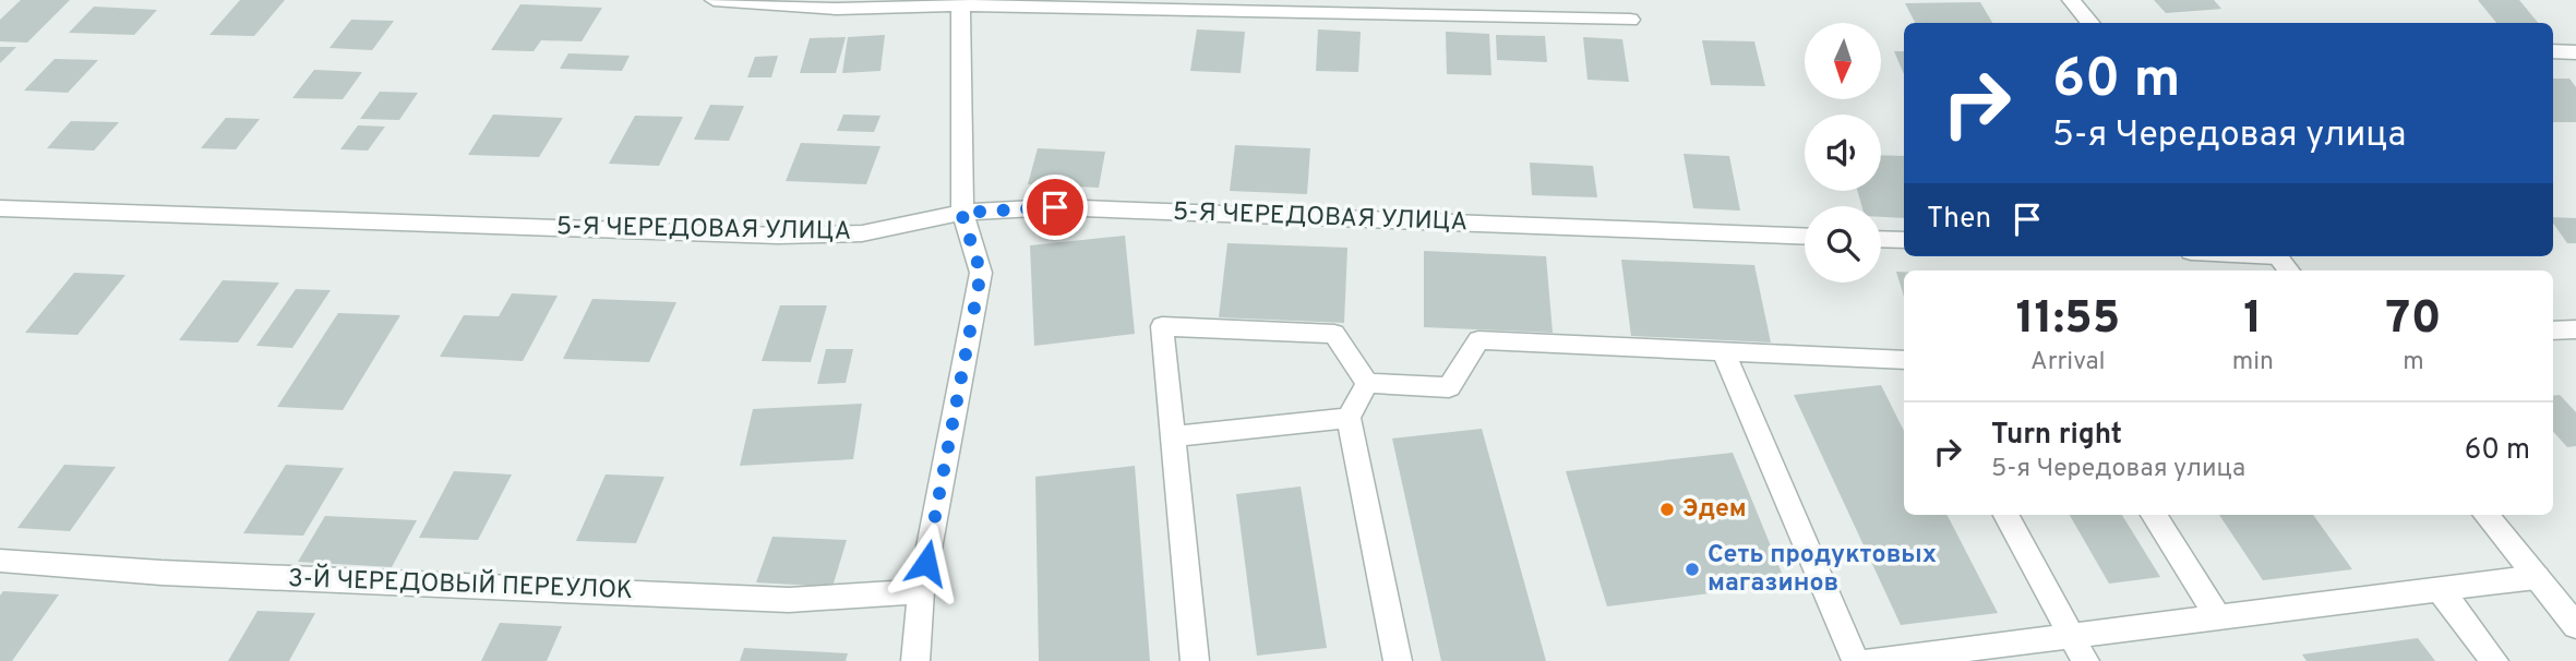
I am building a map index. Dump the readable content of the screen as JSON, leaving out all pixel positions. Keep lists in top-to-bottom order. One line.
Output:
{"streets":{"street":["5-Я ЧЕРЕДОВАЯ УЛИЦА","3-Й ЧЕРЕДОВЫЙ ПЕРЕУЛОК"]},"places":["Эдем","Сеть продуктовых магазинов"],"north":"bottom","page":{"turn":["60 m","5-я Чередовая улица"],"then":"Then","eta":["11:55","Arrival","1","min","70","m"],"list":[{"name":"Turn right","note":"5-я Чередовая улица","value":"60 m"}]}}
